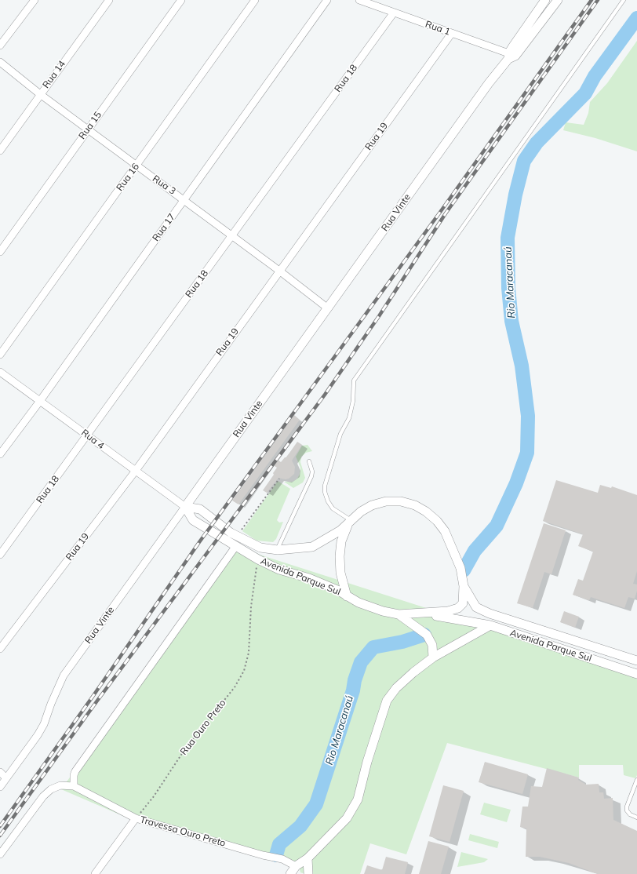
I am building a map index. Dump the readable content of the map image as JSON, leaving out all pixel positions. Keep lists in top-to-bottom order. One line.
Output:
{"streets":{"street":["Rua 1","Rua 14","Rua 18","Rua 15","Rua 19","Rua 16","Rua 3","Rua Vinte","Rua 17","Rua 4","Avenida Parque Sul","Travessa Ouro Preto"],"path":["Rua Ouro Preto"]},"crossings":[["Rua 1","Rua 18"],["Rua 1","Rua 19"],["Rua 1","Rua Vinte"],["Rua 14","Rua 3"],["Rua 18","Rua 3"],["Rua 18","Rua 4"],["Rua 15","Rua 3"],["Rua 19","Rua 3"],["Rua 19","Rua 4"],["Rua 16","Rua 3"],["Rua 3","Rua Vinte"],["Rua 3","Rua 17"],["Rua Vinte","Rua 4"],["Rua Vinte","Avenida Parque Sul"],["Rua 17","Rua 4"],["Rua 4","Avenida Parque Sul"],["Avenida Parque Sul","Rua Ouro Preto"],["Rua Ouro Preto","Travessa Ouro Preto"]],"water":["Rio Maracanaú"]}
